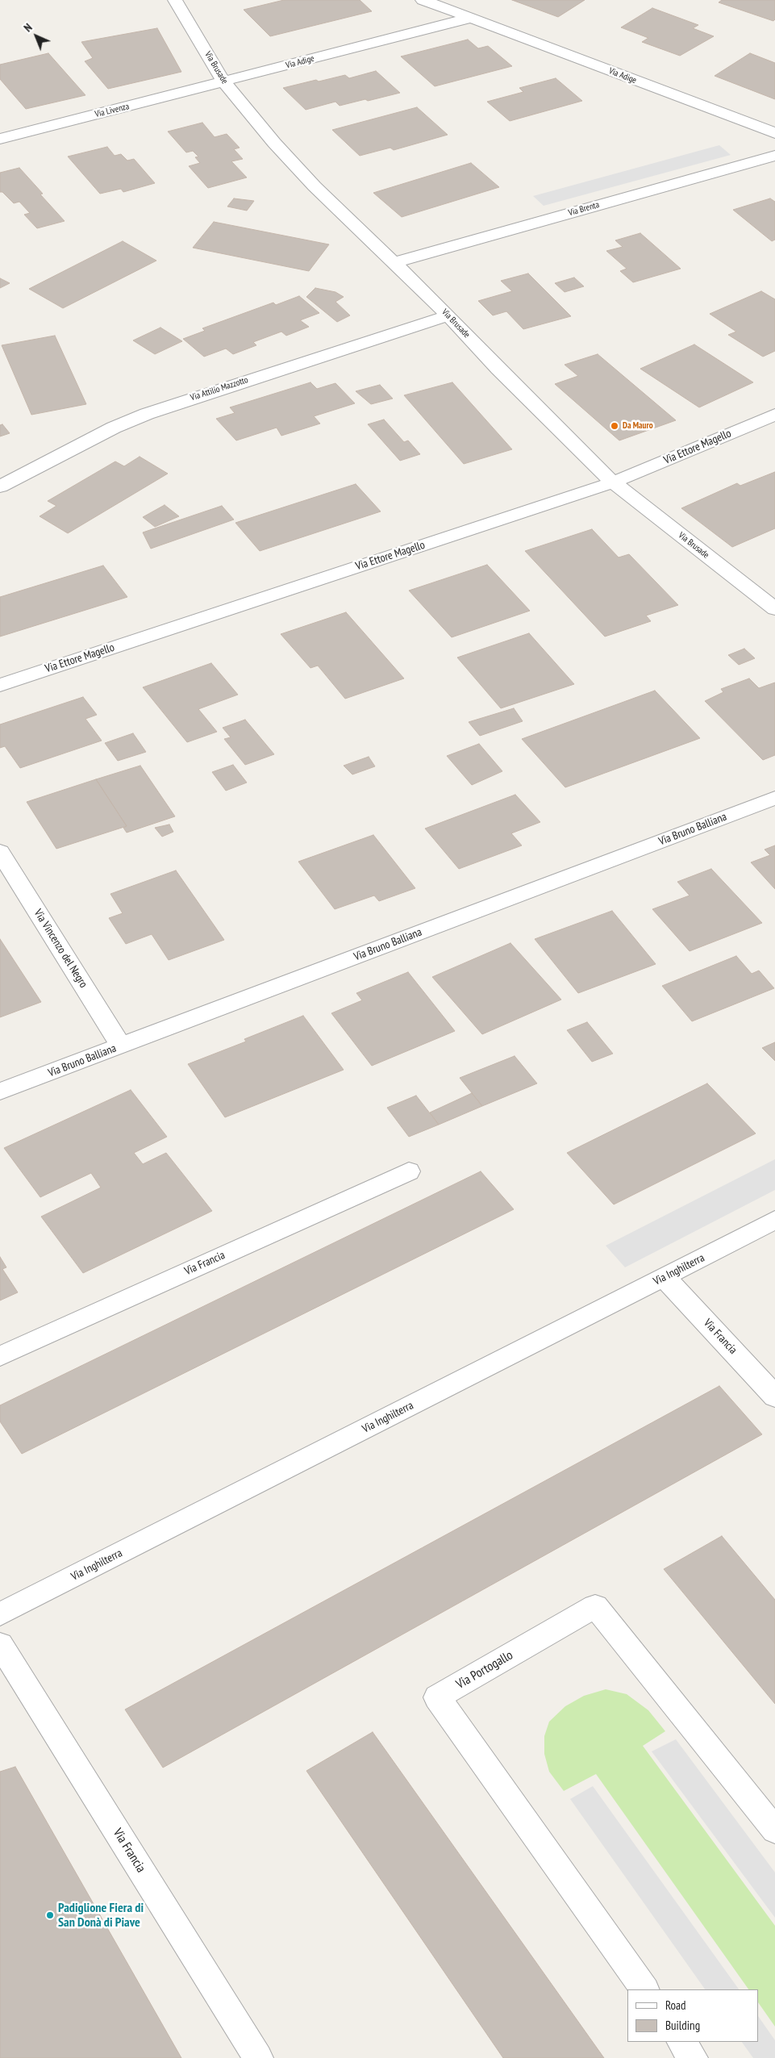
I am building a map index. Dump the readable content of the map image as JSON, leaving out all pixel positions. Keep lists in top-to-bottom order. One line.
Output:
{"streets":{"street":["Via Adige","Via Brusade","Via Livenza","Via Brenta","Via Attilio Mazzotto","Via Ettore Magello","Via Bruno Balliana","Via Vincenzo del Negro","Via Francia","Via Inghilterra","Via Portogallo"]},"crossings":[["Via Adige","Via Brusade"],["Via Adige","Via Livenza"],["Via Brusade","Via Livenza"],["Via Brusade","Via Brenta"],["Via Brusade","Via Attilio Mazzotto"],["Via Brusade","Via Ettore Magello"],["Via Bruno Balliana","Via Vincenzo del Negro"],["Via Francia","Via Inghilterra"]],"places":["Da Mauro","Padiglione Fiera di San Donà di Piave"],"legend":["Road","Building"],"north":"top left"}
